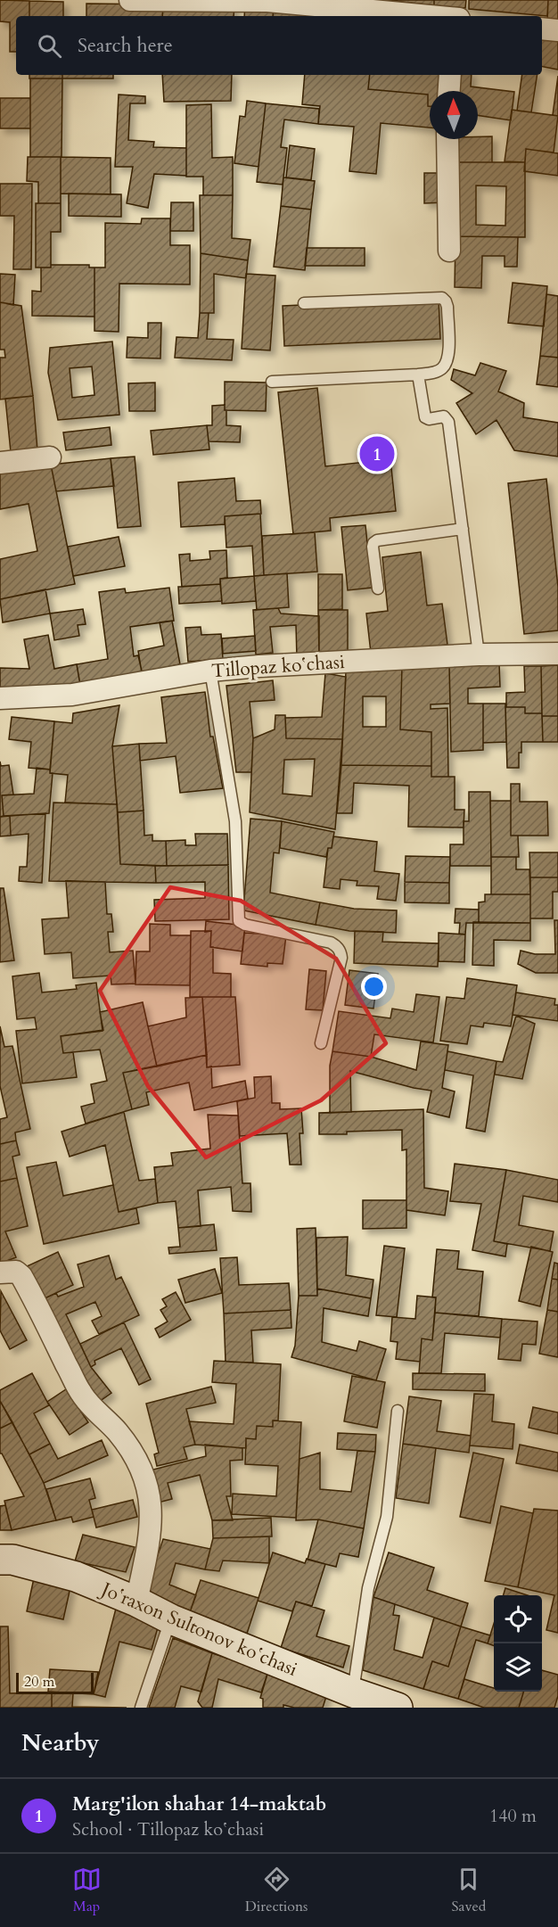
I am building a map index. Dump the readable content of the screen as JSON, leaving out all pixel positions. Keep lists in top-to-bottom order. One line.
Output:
{"streets":{"street":["Tillopaz koʻchasi","Joʻraxon Sultonov koʻchasi"]},"scale_bar":"20 m","north":"top","page":{"search":"Search here","pins":"1","scale":"20 m","heading":"Nearby","list":[{"mark":"1","name":"Marg'ilon shahar 14-maktab","note":"School · Tillopaz koʻchasi","value":"140 m"}],"nav":["Map","Directions","Saved"]}}
